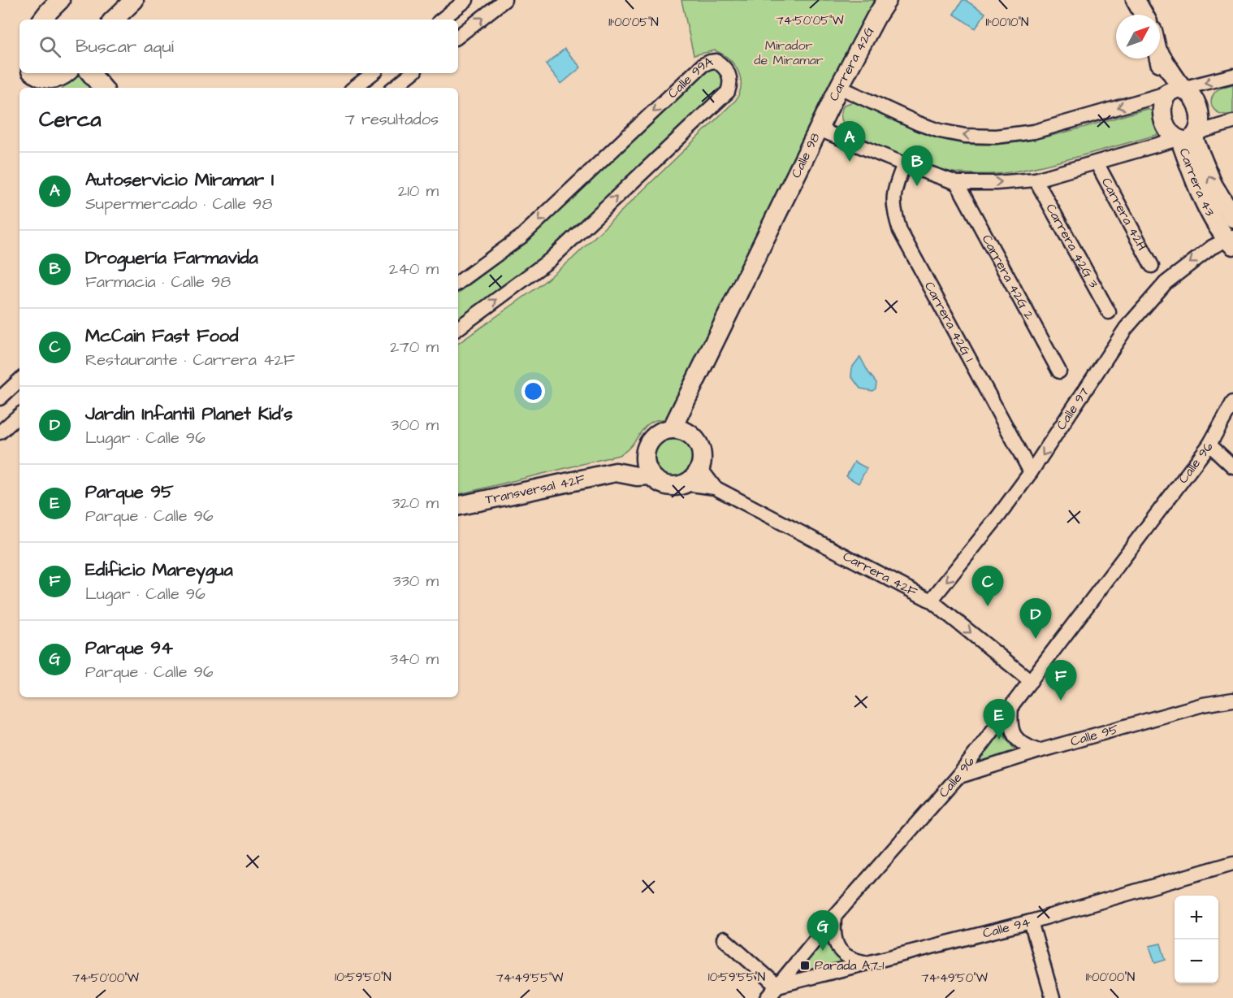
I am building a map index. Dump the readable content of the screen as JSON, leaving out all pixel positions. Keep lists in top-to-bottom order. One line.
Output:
{"streets":{"street":["Carrera 42G","Calle 99A","Calle 98","Carrera 43","Carrera 42H","Carrera 42G 3","Carrera 42G 2","Carrera 42G 1","Calle 97","Calle 96","Transversal 42F","Carrera 42F","Calle 95","Calle 94"]},"crossings":[["Carrera 42G","Calle 98"],["Calle 98","Carrera 43"],["Calle 98","Carrera 42H"],["Calle 98","Carrera 42G 3"],["Calle 98","Carrera 42G 2"],["Calle 98","Carrera 42G 1"],["Calle 98","Transversal 42F"],["Calle 98","Carrera 42F"],["Carrera 43","Calle 97"],["Carrera 42G 1","Calle 97"],["Calle 97","Carrera 42F"],["Calle 96","Carrera 42F"],["Calle 96","Calle 95"],["Calle 96","Calle 94"],["Transversal 42F","Carrera 42F"]],"one_way":["Calle 97"],"parks":["Mirador de Miramar"],"places":{"transit":["Parada A7-1"]},"north":"top right","page":{"search":"Buscar aquí","heading":["Cerca","7 resultados"],"pins":["A","B","C","D","F","E","G"],"list":[{"mark":"A","name":"Autoservicio Miramar I","note":"Supermercado · Calle 98","value":"210 m"},{"mark":"B","name":"Droguería Farmavida","note":"Farmacia · Calle 98","value":"240 m"},{"mark":"C","name":"McCain Fast Food","note":"Restaurante · Carrera 42F","value":"270 m"},{"mark":"D","name":"Jardin Infantil Planet Kid's","note":"Lugar · Calle 96","value":"300 m"},{"mark":"E","name":"Parque 95","note":"Parque · Calle 96","value":"320 m"},{"mark":"F","name":"Edificio Mareygua","note":"Lugar · Calle 96","value":"330 m"},{"mark":"G","name":"Parque 94","note":"Parque · Calle 96","value":"340 m"}],"map_buttons":["+","−"]},"coordinates":["74°50'05\"W","11°00'05\"N","11°00'10\"N","10°59'50\"N","10°59'55\"N","11°00'00\"N","74°50'00\"W","74°49'55\"W","74°49'50\"W"]}
